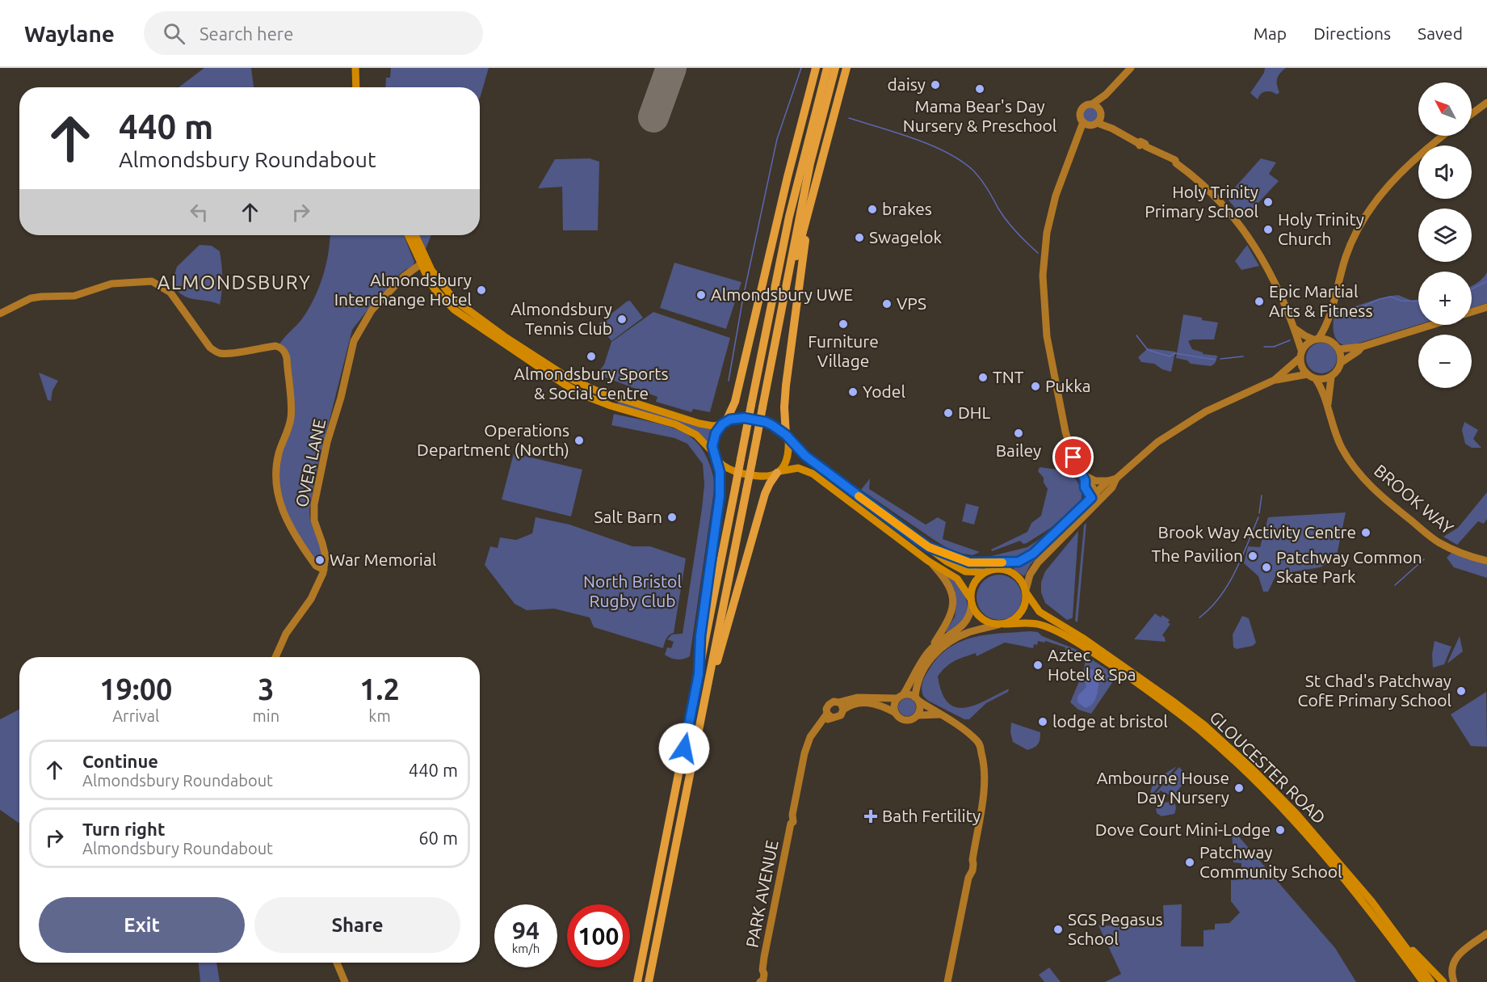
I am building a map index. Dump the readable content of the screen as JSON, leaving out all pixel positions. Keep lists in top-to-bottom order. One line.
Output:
{"streets":{"main road":["GLOUCESTER ROAD"],"street":["OVER LANE","BROOK WAY","PARK AVENUE"]},"districts":["ALMONDSBURY"],"parks":["North Bristol Rugby Club"],"places":{"other":["daisy","Mama Bear's Day Nursery & Preschool","Holy Trinity Primary School","brakes","Holy Trinity Church","Swagelok","Almondsbury Interchange Hotel","Almondsbury UWE","Epic Martial Arts & Fitness","VPS","Almondsbury Tennis Club","Furniture Village","Almondsbury Sports & Social Centre","TNT","Pukka","Yodel","DHL","Bailey","Operations Department (North)","Salt Barn","Brook Way Activity Centre","The Pavilion","War Memorial","Patchway Common Skate Park","Aztec Hotel & Spa","St Chad's Patchway CofE Primary School","lodge at bristol","Ambourne House Day Nursery","Dove Court Mini-Lodge","Patchway Community School","SGS Pegasus School"],"health":["Bath Fertility"]},"north":"top left","page":{"header":"Waylane","search":"Search here","nav":["Map","Directions","Saved"],"map_buttons":["+","−"],"turn":["440 m","Almondsbury Roundabout"],"eta":["19:00","Arrival","3","min","1.2","km"],"list":[{"name":"Continue","note":"Almondsbury Roundabout","value":"440 m"},{"name":"Turn right","note":"Almondsbury Roundabout","value":"60 m"}],"buttons":["Exit","Share"],"speed":"94 km/h","limit":"100"}}
